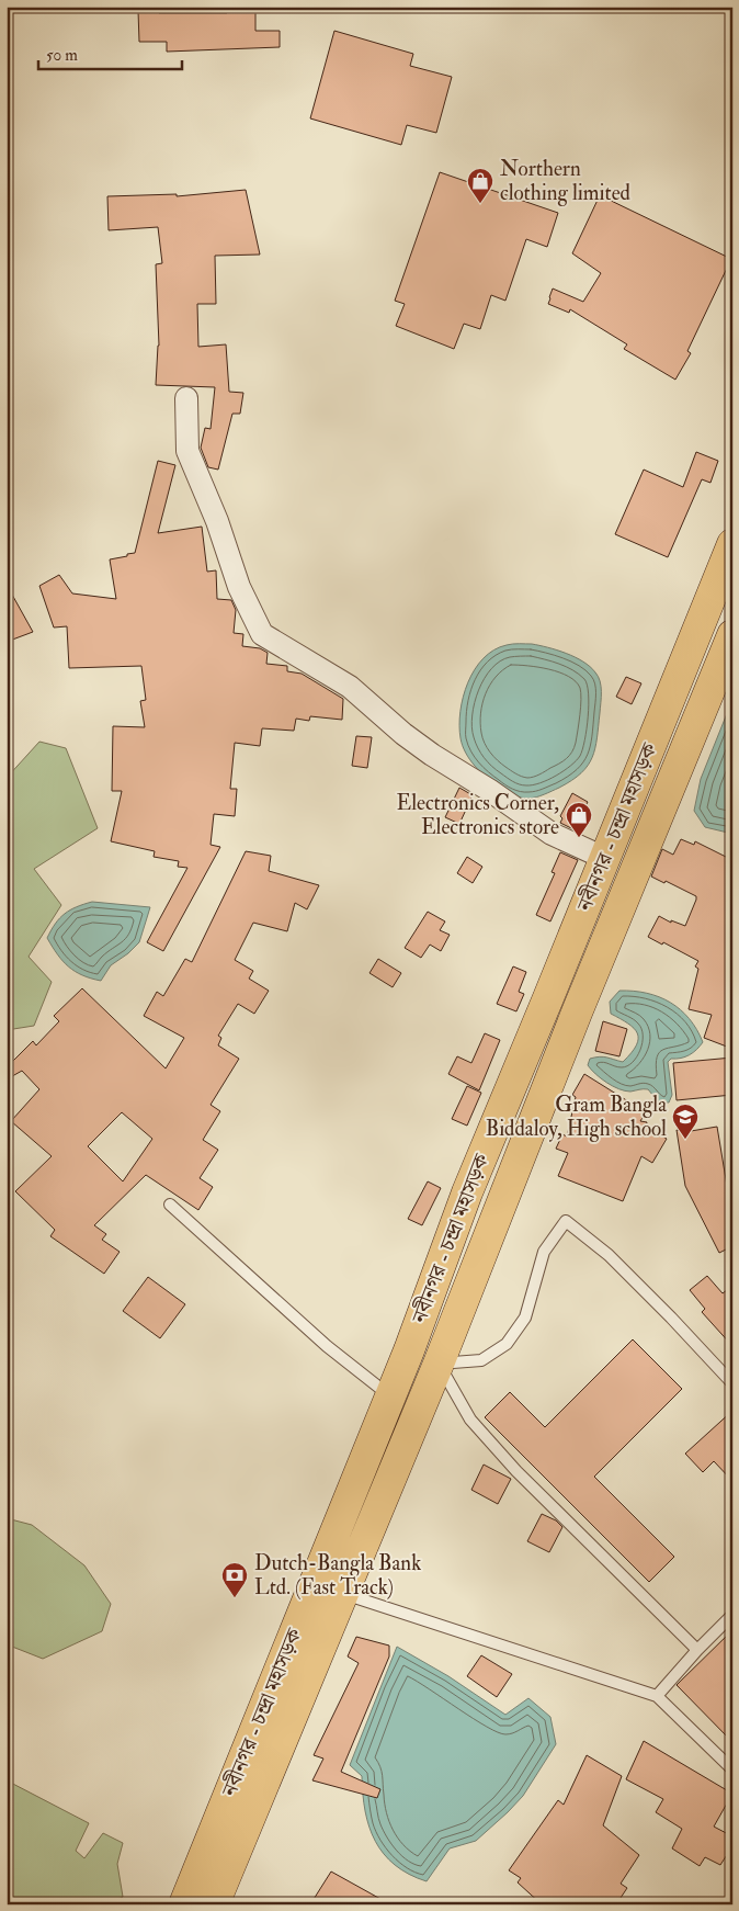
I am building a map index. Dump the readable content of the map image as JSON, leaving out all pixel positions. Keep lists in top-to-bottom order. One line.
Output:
{"streets":{"highway":["নবীনগর - চন্দ্রা মহাসড়ক"]},"places":{"shop":["Northern clothing limited","Electronics Corner, Electronics store"],"school or university":["Gram Bangla Biddaloy, High school"],"bank":["Dutch-Bangla Bank Ltd. (Fast Track)"]},"scale_bar":"50 m"}
